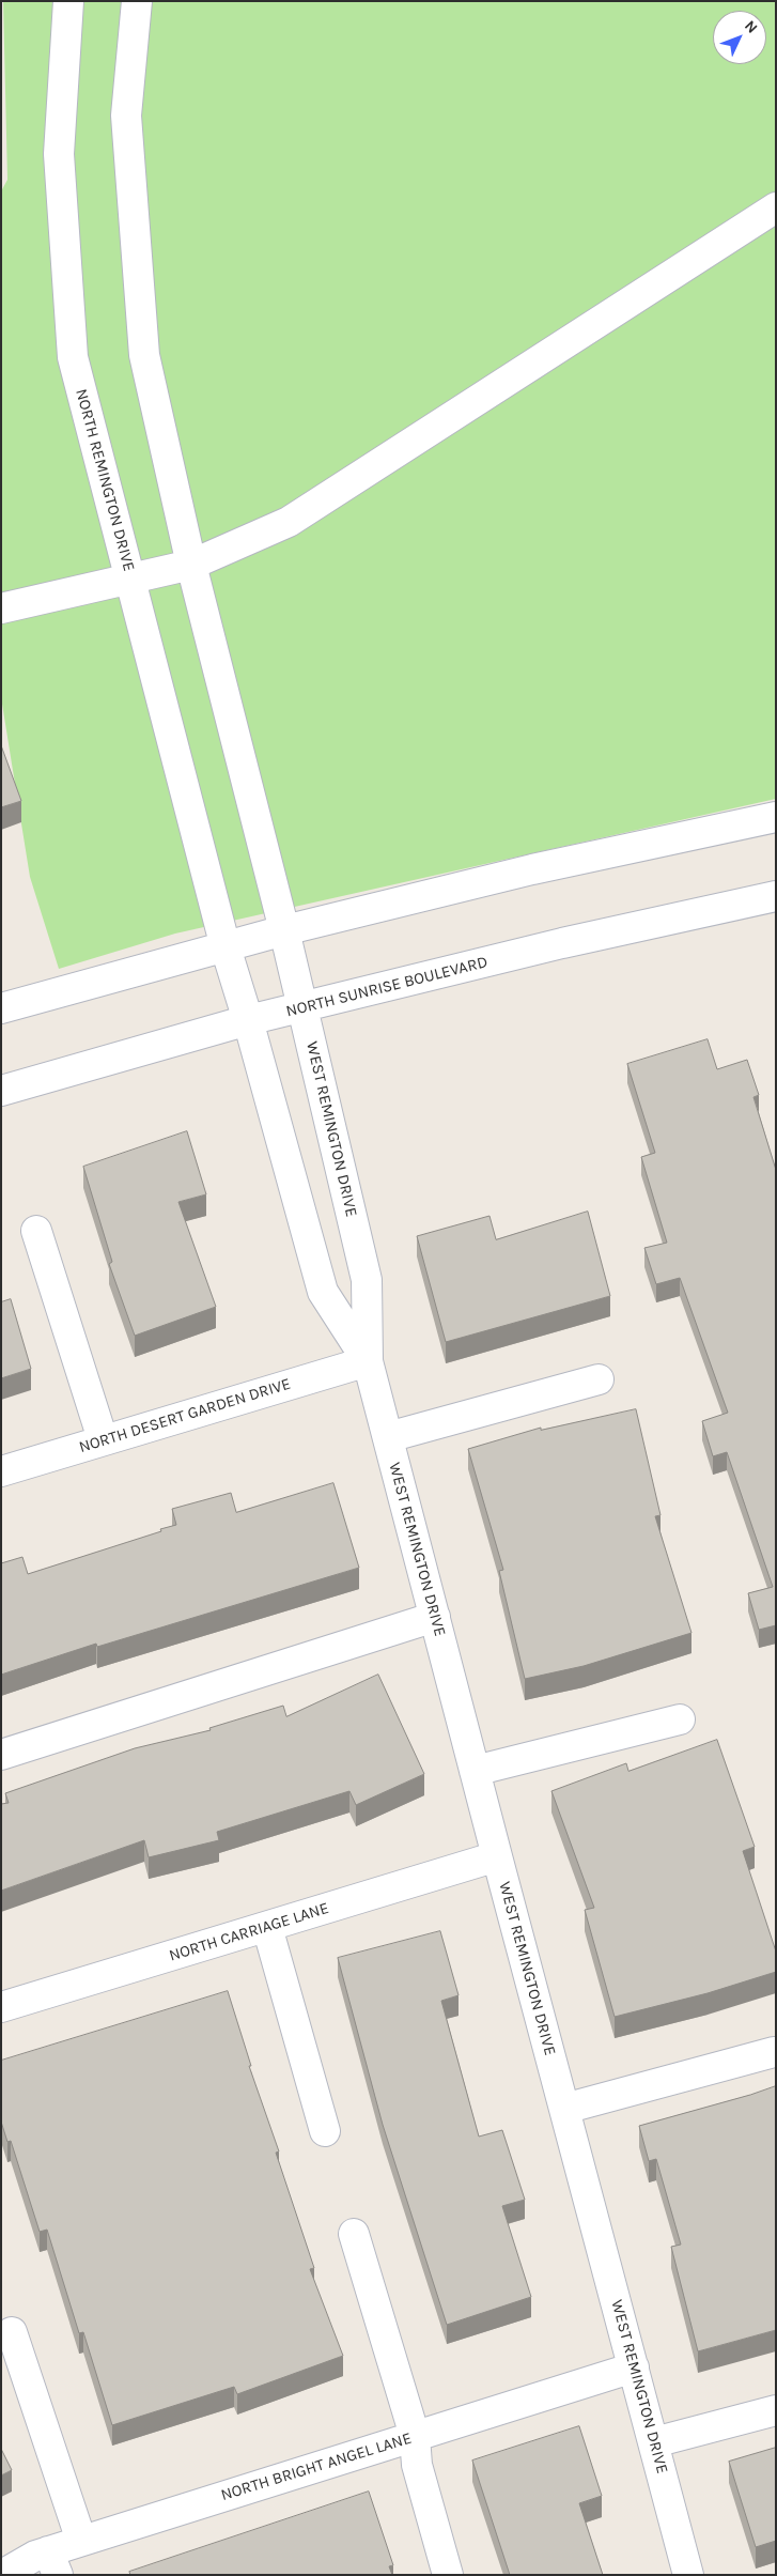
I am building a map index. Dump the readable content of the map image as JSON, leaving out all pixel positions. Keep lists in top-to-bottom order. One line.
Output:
{"streets":{"street":["NORTH REMINGTON DRIVE","NORTH SUNRISE BOULEVARD","WEST REMINGTON DRIVE","NORTH DESERT GARDEN DRIVE","NORTH CARRIAGE LANE","NORTH BRIGHT ANGEL LANE"]},"crossings":[["NORTH REMINGTON DRIVE","WEST REMINGTON DRIVE"],["NORTH SUNRISE BOULEVARD","WEST REMINGTON DRIVE"],["WEST REMINGTON DRIVE","NORTH DESERT GARDEN DRIVE"],["WEST REMINGTON DRIVE","NORTH CARRIAGE LANE"],["WEST REMINGTON DRIVE","NORTH BRIGHT ANGEL LANE"]],"north":"top right"}
